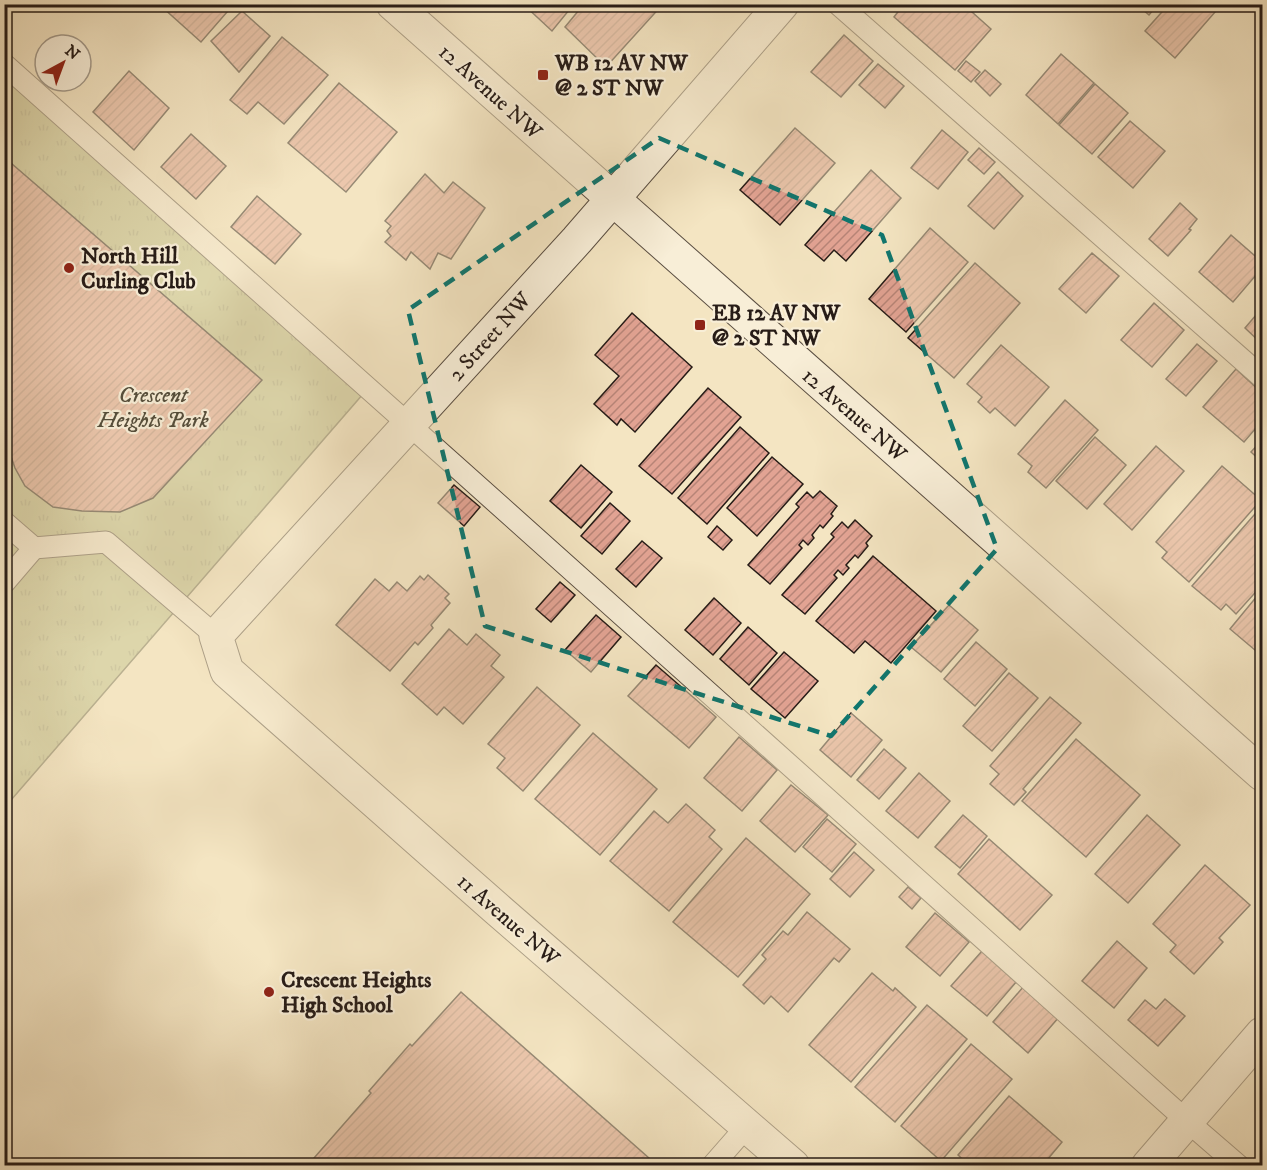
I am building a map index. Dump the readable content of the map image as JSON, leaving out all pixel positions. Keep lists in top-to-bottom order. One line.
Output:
{"streets":{"street":["12 Avenue NW","2 Street NW","11 Avenue NW"]},"crossings":[["12 Avenue NW","2 Street NW"],["2 Street NW","11 Avenue NW"]],"parks":["Crescent Heights Park"],"places":{"transit":["WB 12 AV NW @ 2 ST NW","EB 12 AV NW @ 2 ST NW"],"other":["North Hill Curling Club","Crescent Heights High School"]},"north":"top right"}
